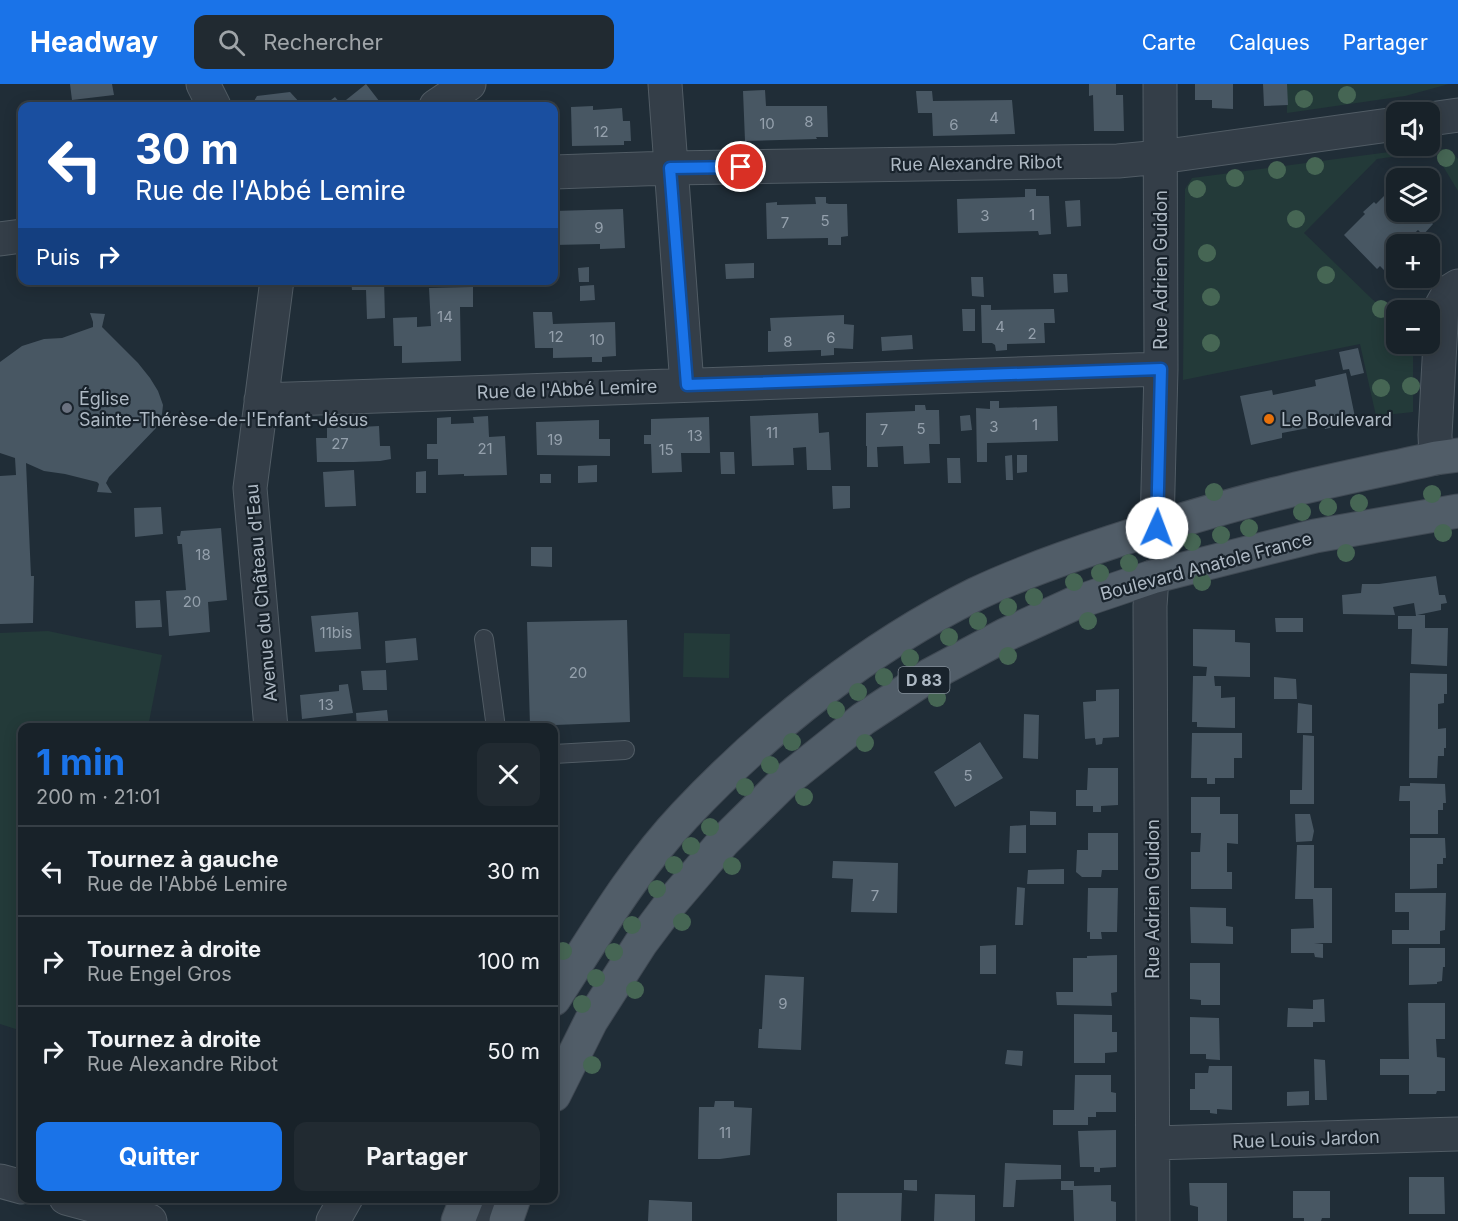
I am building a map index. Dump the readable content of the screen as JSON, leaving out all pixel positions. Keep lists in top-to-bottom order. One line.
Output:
{"streets":{"main road":["Boulevard Anatole France","D 83"],"street":["Rue Alexandre Ribot","Rue Adrien Guidon","Rue de l'Abbé Lemire","Avenue du Château d'Eau","Rue Louis Jardon"]},"crossings":[["Rue Alexandre Ribot","Rue Adrien Guidon"],["Rue Adrien Guidon","Rue de l'Abbé Lemire"],["Rue Adrien Guidon","Boulevard Anatole France"],["Rue Adrien Guidon","D 83"],["Rue Adrien Guidon","Rue Louis Jardon"],["Rue de l'Abbé Lemire","Avenue du Château d'Eau"]],"places":["Église Sainte-Thérèse-de-l'Enfant-Jésus","Le Boulevard"],"house_numbers":["4","8","10","6","12","1","3","5","7","9","14","4","2","12","6","10","8","1","3","5","7","11","13","19","27","21","15","18","20","11bis","20","13","5","7","9","11"],"page":{"header":"Headway","search":"Rechercher","nav":["Carte","Calques","Partager"],"map_buttons":["+","−"],"turn":["30 m","Rue de l'Abbé Lemire"],"then":"Puis","heading":["1 min","200 m · 21:01"],"list":[{"name":"Tournez à gauche","note":"Rue de l'Abbé Lemire","value":"30 m"},{"name":"Tournez à droite","note":"Rue Engel Gros","value":"100 m"},{"name":"Tournez à droite","note":"Rue Alexandre Ribot","value":"50 m"}],"buttons":["Quitter","Partager"]}}
